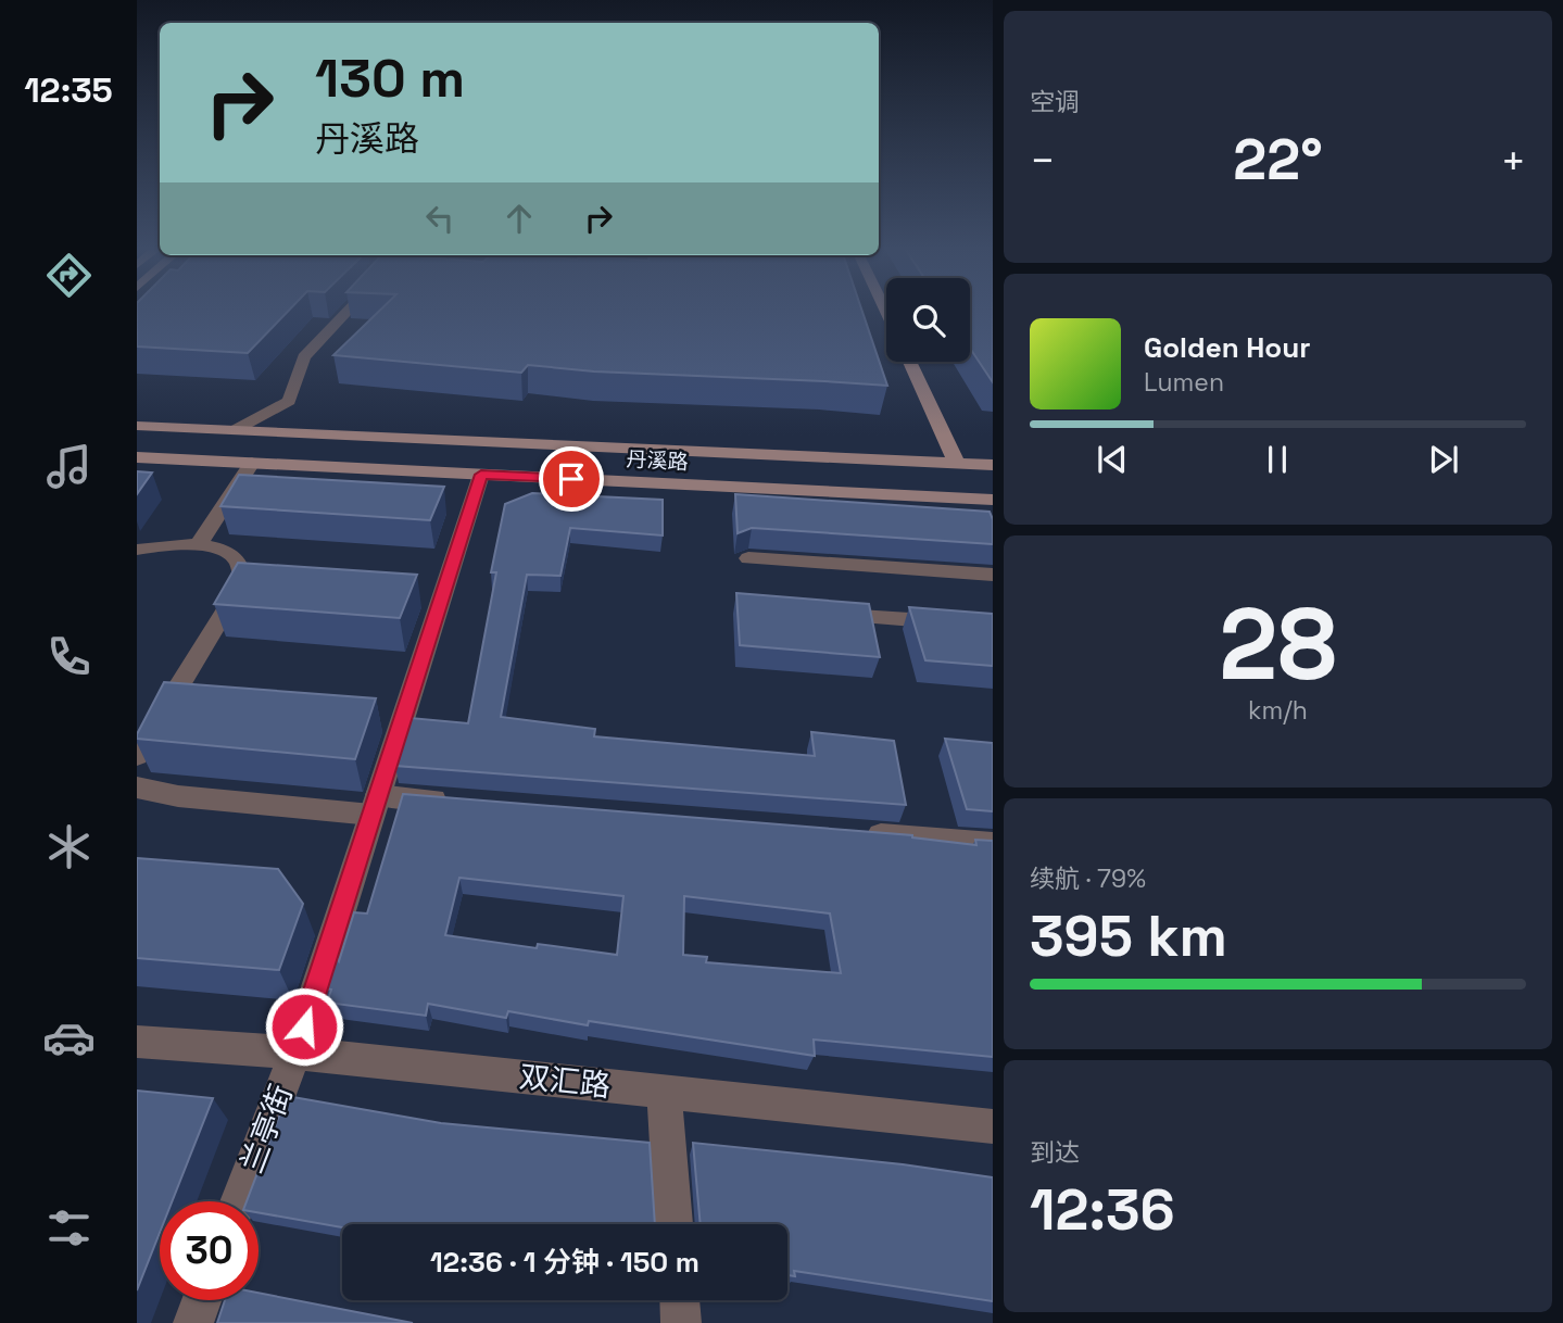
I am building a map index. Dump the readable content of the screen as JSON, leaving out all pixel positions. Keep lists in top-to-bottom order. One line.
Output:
{"streets":{"main road":["丹溪路"],"street":["双汇路","兰亭街"]},"crossings":[["丹溪路","兰亭街"],["双汇路","兰亭街"]],"page":{"tabs":"12:35","tile":["空调",["28","km/h"],["续航 · 79%","395 km"],["到达","12:36"]],"turn":["130 m","丹溪路"],"heat":["−","22°","+"],"song":["Golden Hour","Lumen"],"limit":"30","trip":"12:36 · 1 分钟 · 150 m"}}
